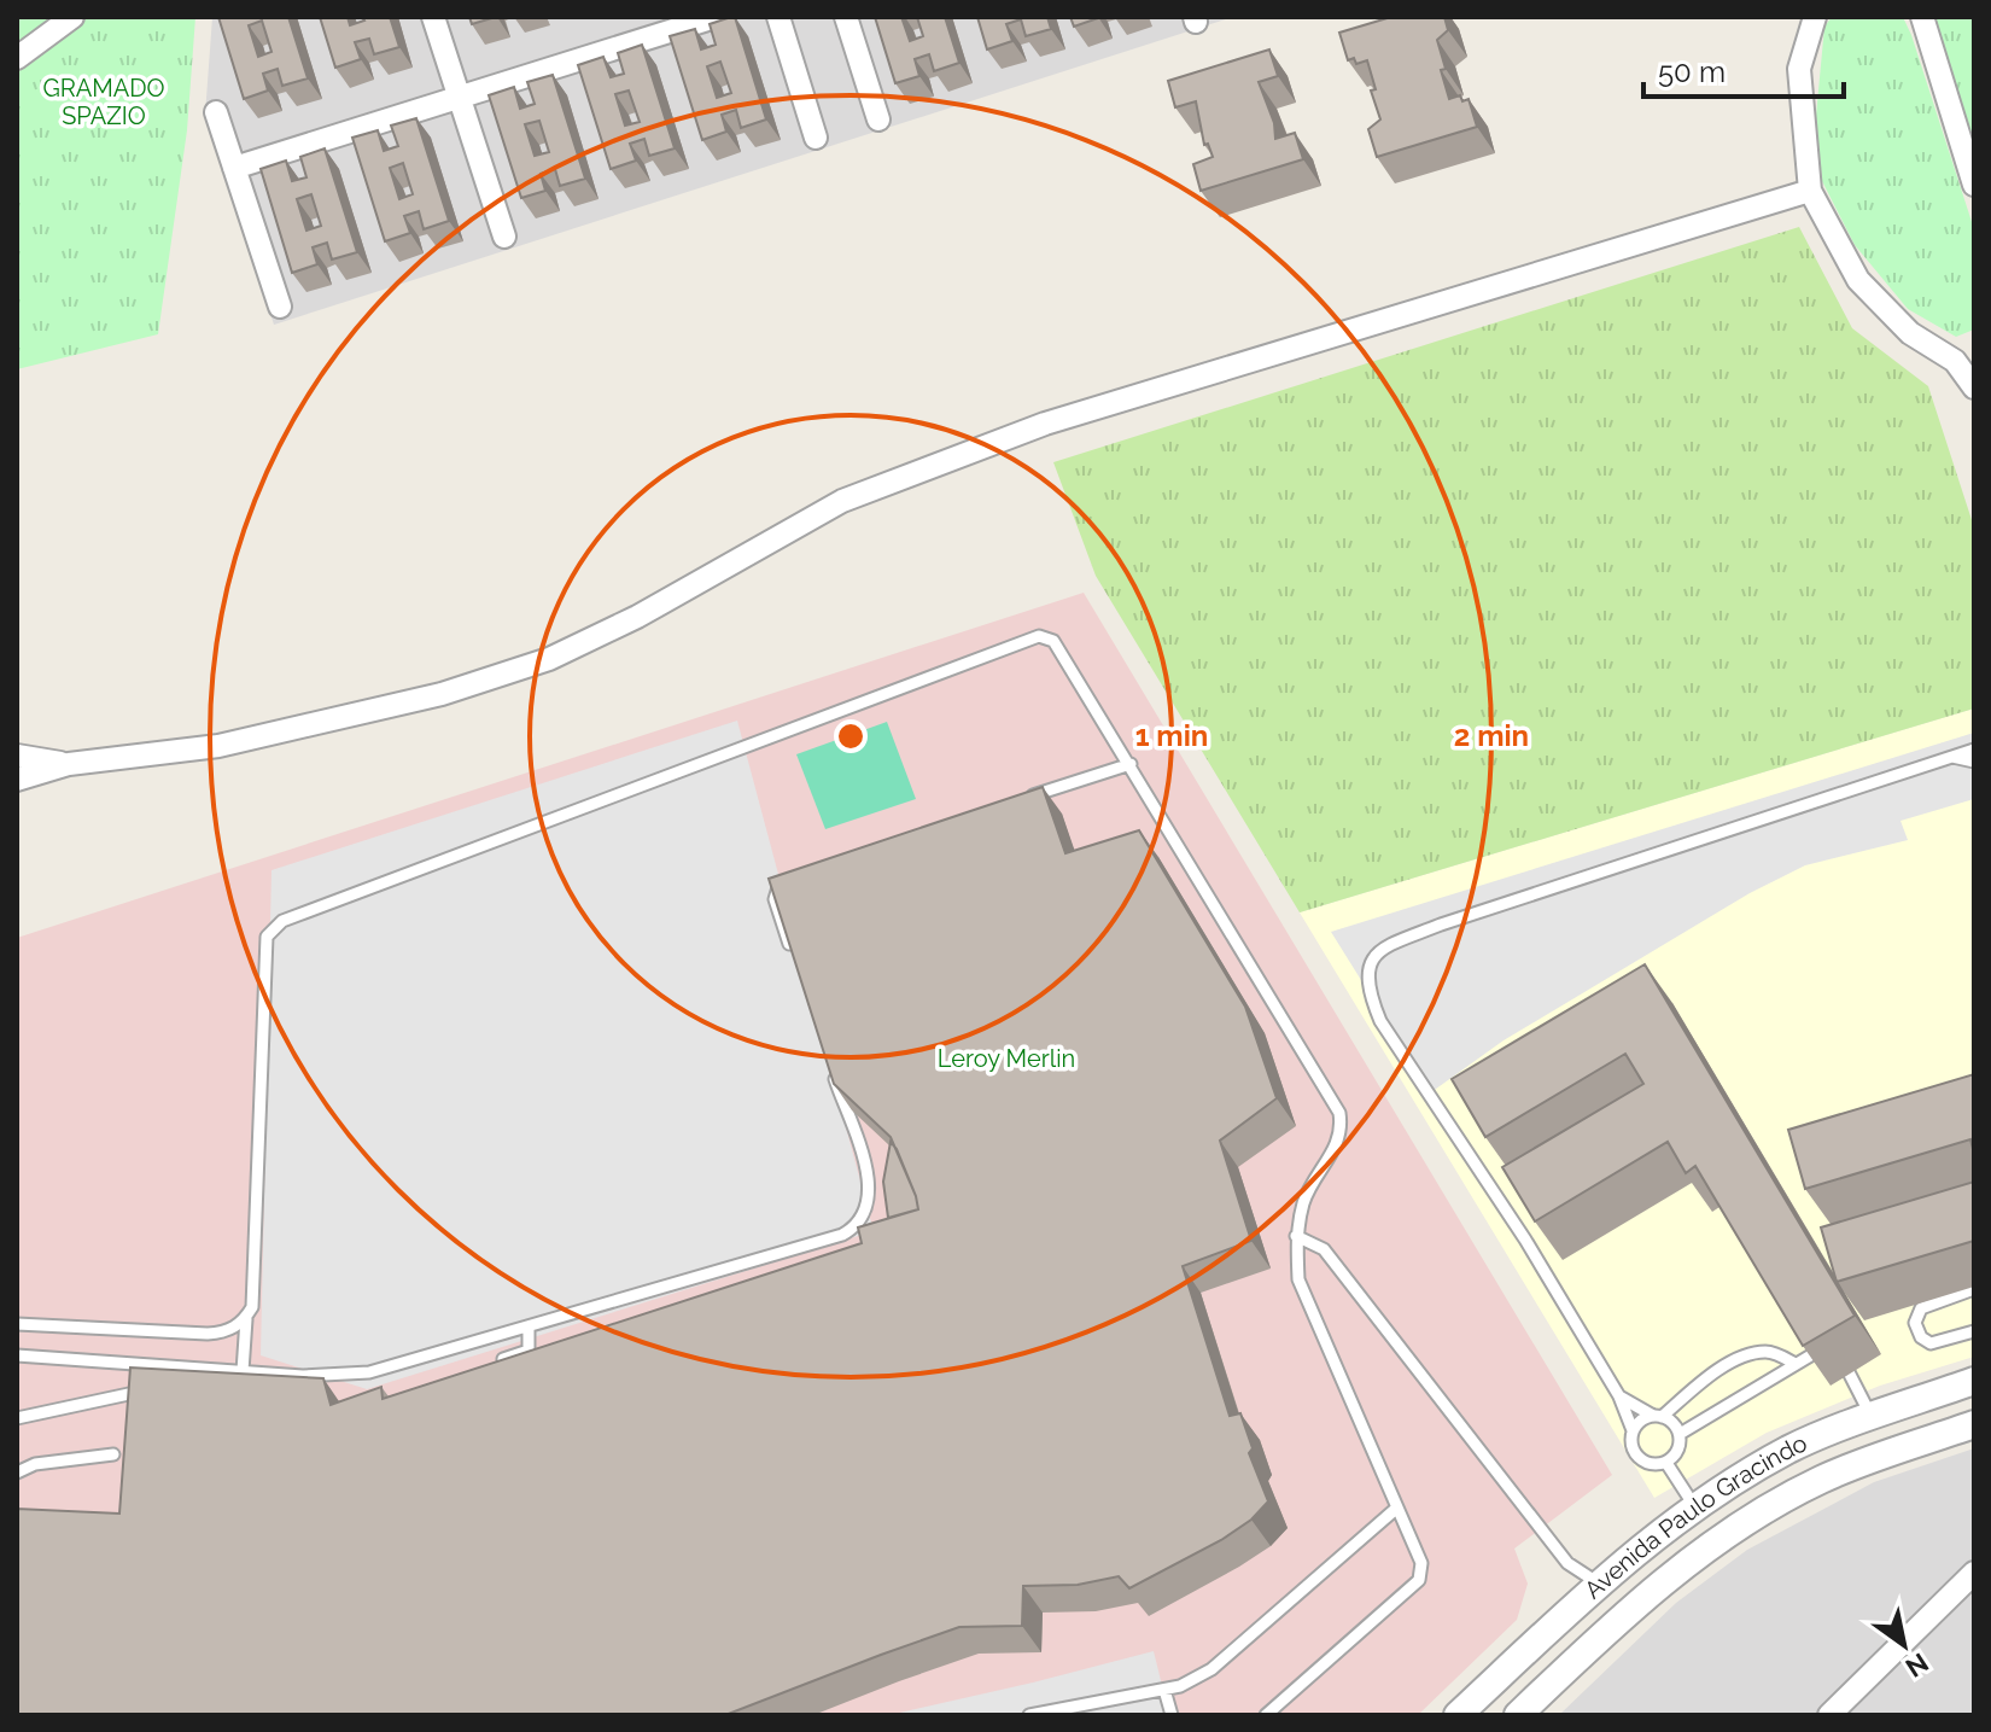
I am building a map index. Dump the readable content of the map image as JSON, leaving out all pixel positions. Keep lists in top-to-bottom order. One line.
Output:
{"streets":{"street":["Avenida Paulo Gracindo"]},"parks":["GRAMADO SPAZIO","Leroy Merlin"],"scale_bar":"50 m","north":"bottom right","rings":["1 min","2 min"]}
